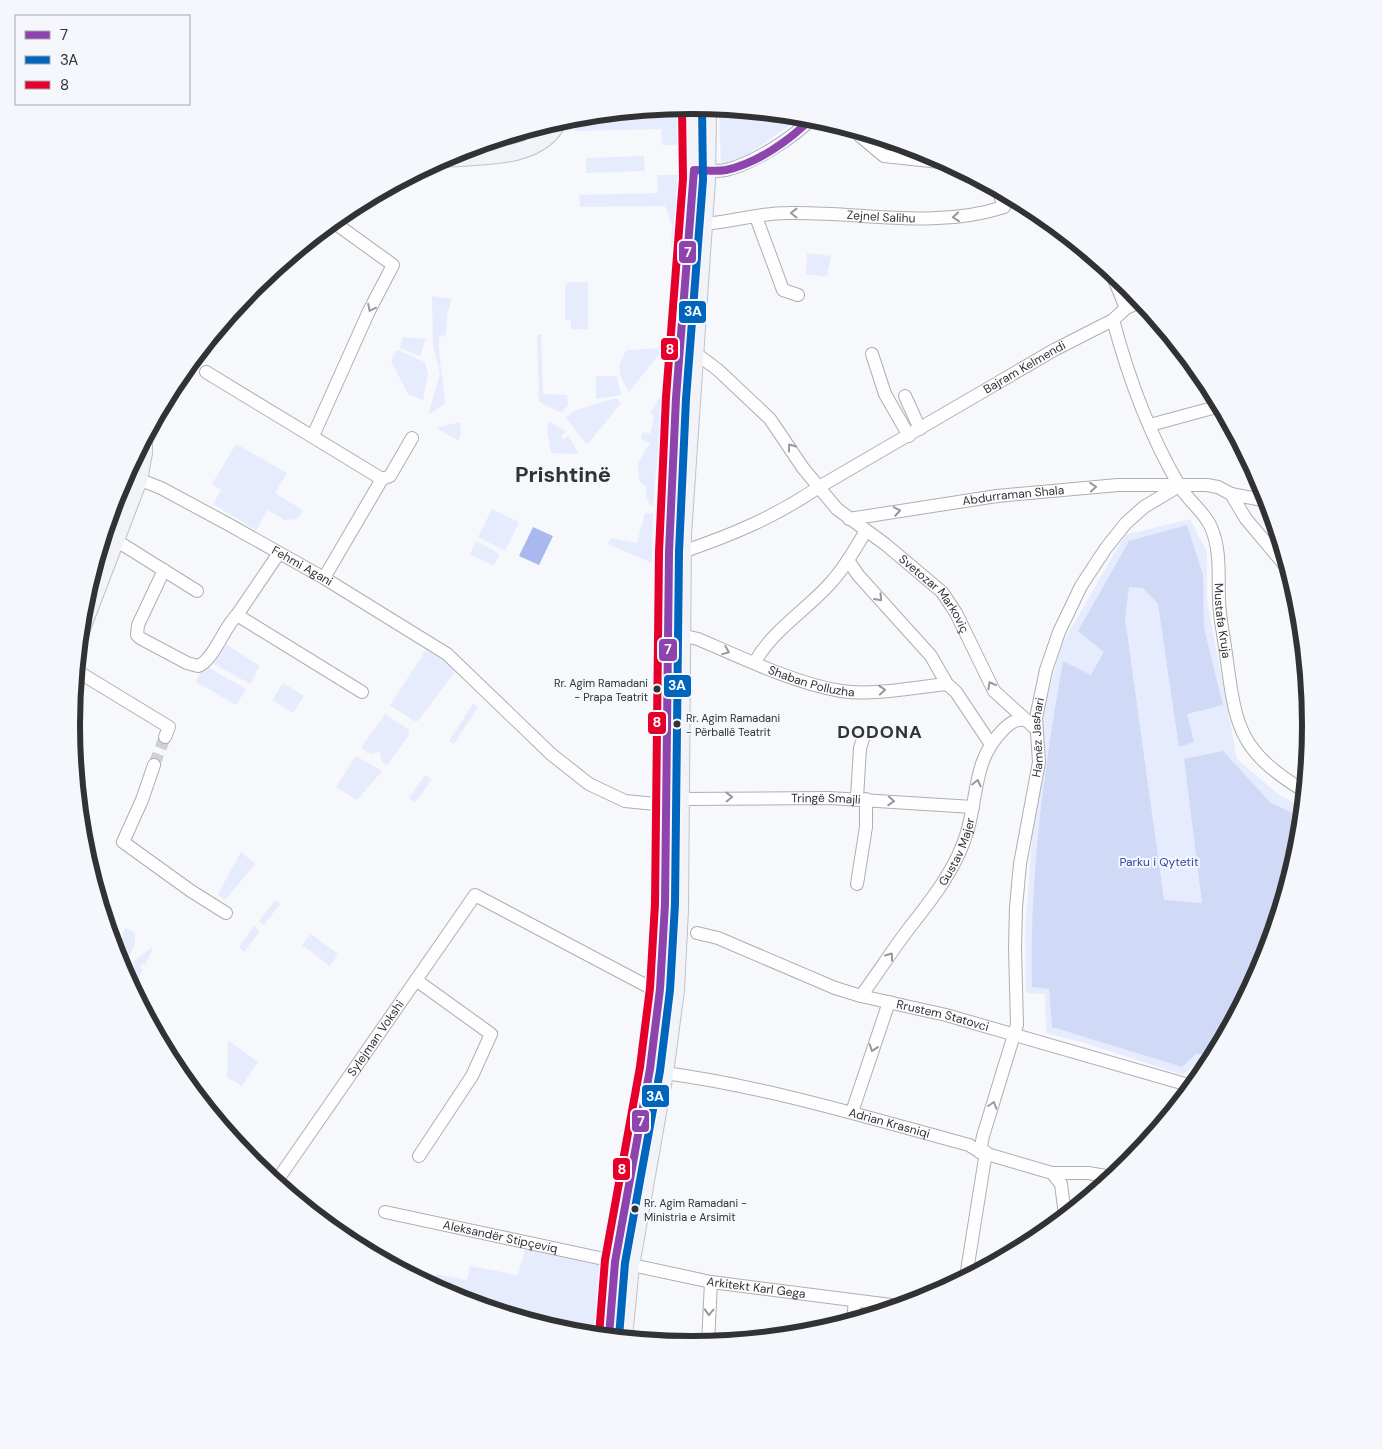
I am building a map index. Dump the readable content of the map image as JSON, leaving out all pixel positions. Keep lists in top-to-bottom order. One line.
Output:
{"streets":{"street":["Zejnel Salihu","Bajram Kelmendi","Abdurraman Shala","Fehmi Agani","Svetozar Markoviç","Mustafa Kruja","Shaban Polluzha","Hamëz Jashari","Tringë Smajli","Gustav Majer","Rrustem Statovci","Sylejman Vokshi","Adrian Krasniqi","Aleksandër Stipçeviq","Arkitekt Karl Gega"]},"crossings":[["Bajram Kelmendi","Svetozar Markoviç"],["Bajram Kelmendi","Mustafa Kruja"],["Abdurraman Shala","Svetozar Markoviç"],["Abdurraman Shala","Mustafa Kruja"],["Abdurraman Shala","Hamëz Jashari"],["Fehmi Agani","Tringë Smajli"],["Svetozar Markoviç","Gustav Majer"],["Mustafa Kruja","Hamëz Jashari"],["Hamëz Jashari","Rrustem Statovci"],["Hamëz Jashari","Adrian Krasniqi"],["Tringë Smajli","Gustav Majer"],["Gustav Majer","Rrustem Statovci"],["Aleksandër Stipçeviq","Arkitekt Karl Gega"]],"one_way":["Zejnel Salihu","Abdurraman Shala","Shaban Polluzha","Tringë Smajli"],"districts":["Prishtinë","DODONA"],"parks":["Parku i Qytetit"],"places":["Rr. Agim Ramadani - Prapa Teatrit","Rr. Agim Ramadani - Përballë Teatrit","Rr. Agim Ramadani - Ministria e Arsimit"],"lines":["transit line 8","transit line 3A","transit line 7"],"legend":["7","3A","8"]}
